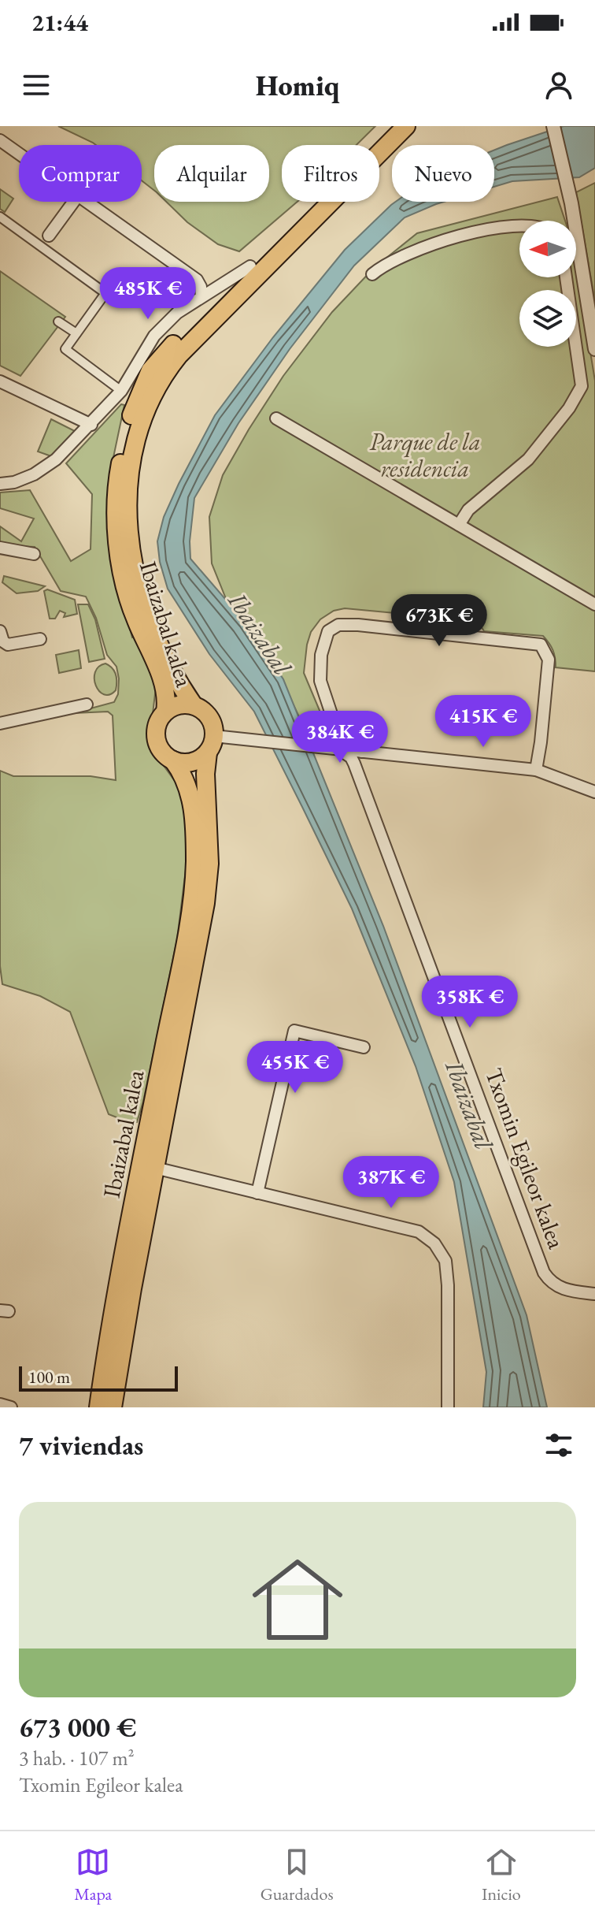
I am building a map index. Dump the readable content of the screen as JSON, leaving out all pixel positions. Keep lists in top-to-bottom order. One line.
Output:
{"streets":{"highway":["Ibaizabal kalea"],"street":["Txomin Egileor kalea"]},"water":["Ibaizabal"],"parks":["Parque de la residencia"],"scale_bar":"100 m","north":"left","page":{"status":"21:44","header":"Homiq","chip":["Comprar","Alquilar","Filtros","Nuevo"],"price":["485K €","673K €","415K €","384K €","358K €","455K €","387K €"],"scale":"100 m","heading":"7 viviendas","list":[{"name":"673 000 €","note":"3 hab. · 107 m² · Txomin Egileor kalea"}],"tabs":["Mapa","Guardados","Inicio"]}}
